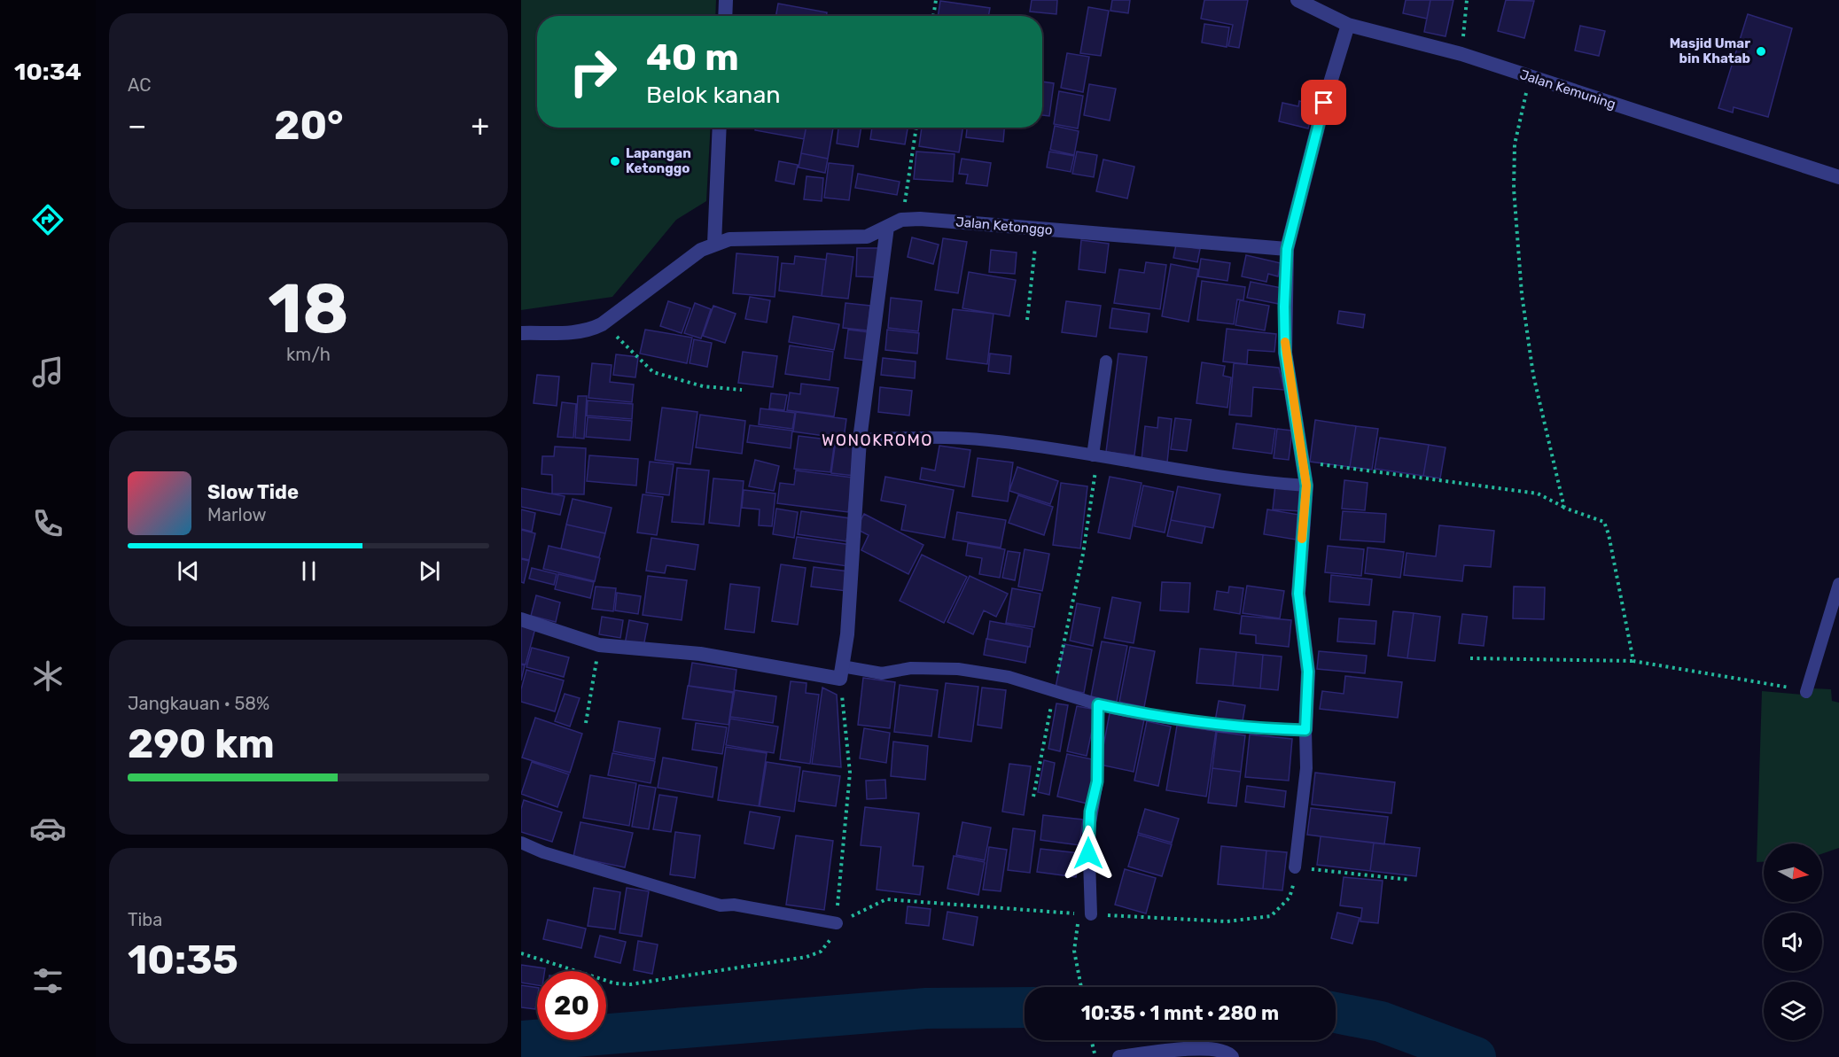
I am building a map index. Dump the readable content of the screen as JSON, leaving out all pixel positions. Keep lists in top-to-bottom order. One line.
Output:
{"streets":{"street":["Jalan Kemuning","Jalan Ketonggo"]},"districts":["WONOKROMO"],"places":["Masjid Umar bin Khatab","Lapangan Ketonggo"],"north":"right","page":{"tabs":"10:34","tile":["AC",["18","km/h"],["Jangkauan · 58%","290 km"],["Tiba","10:35"]],"turn":["40 m","Belok kanan"],"heat":["−","20°","+"],"song":["Slow Tide","Marlow"],"limit":"20","trip":"10:35 · 1 mnt · 280 m"}}
